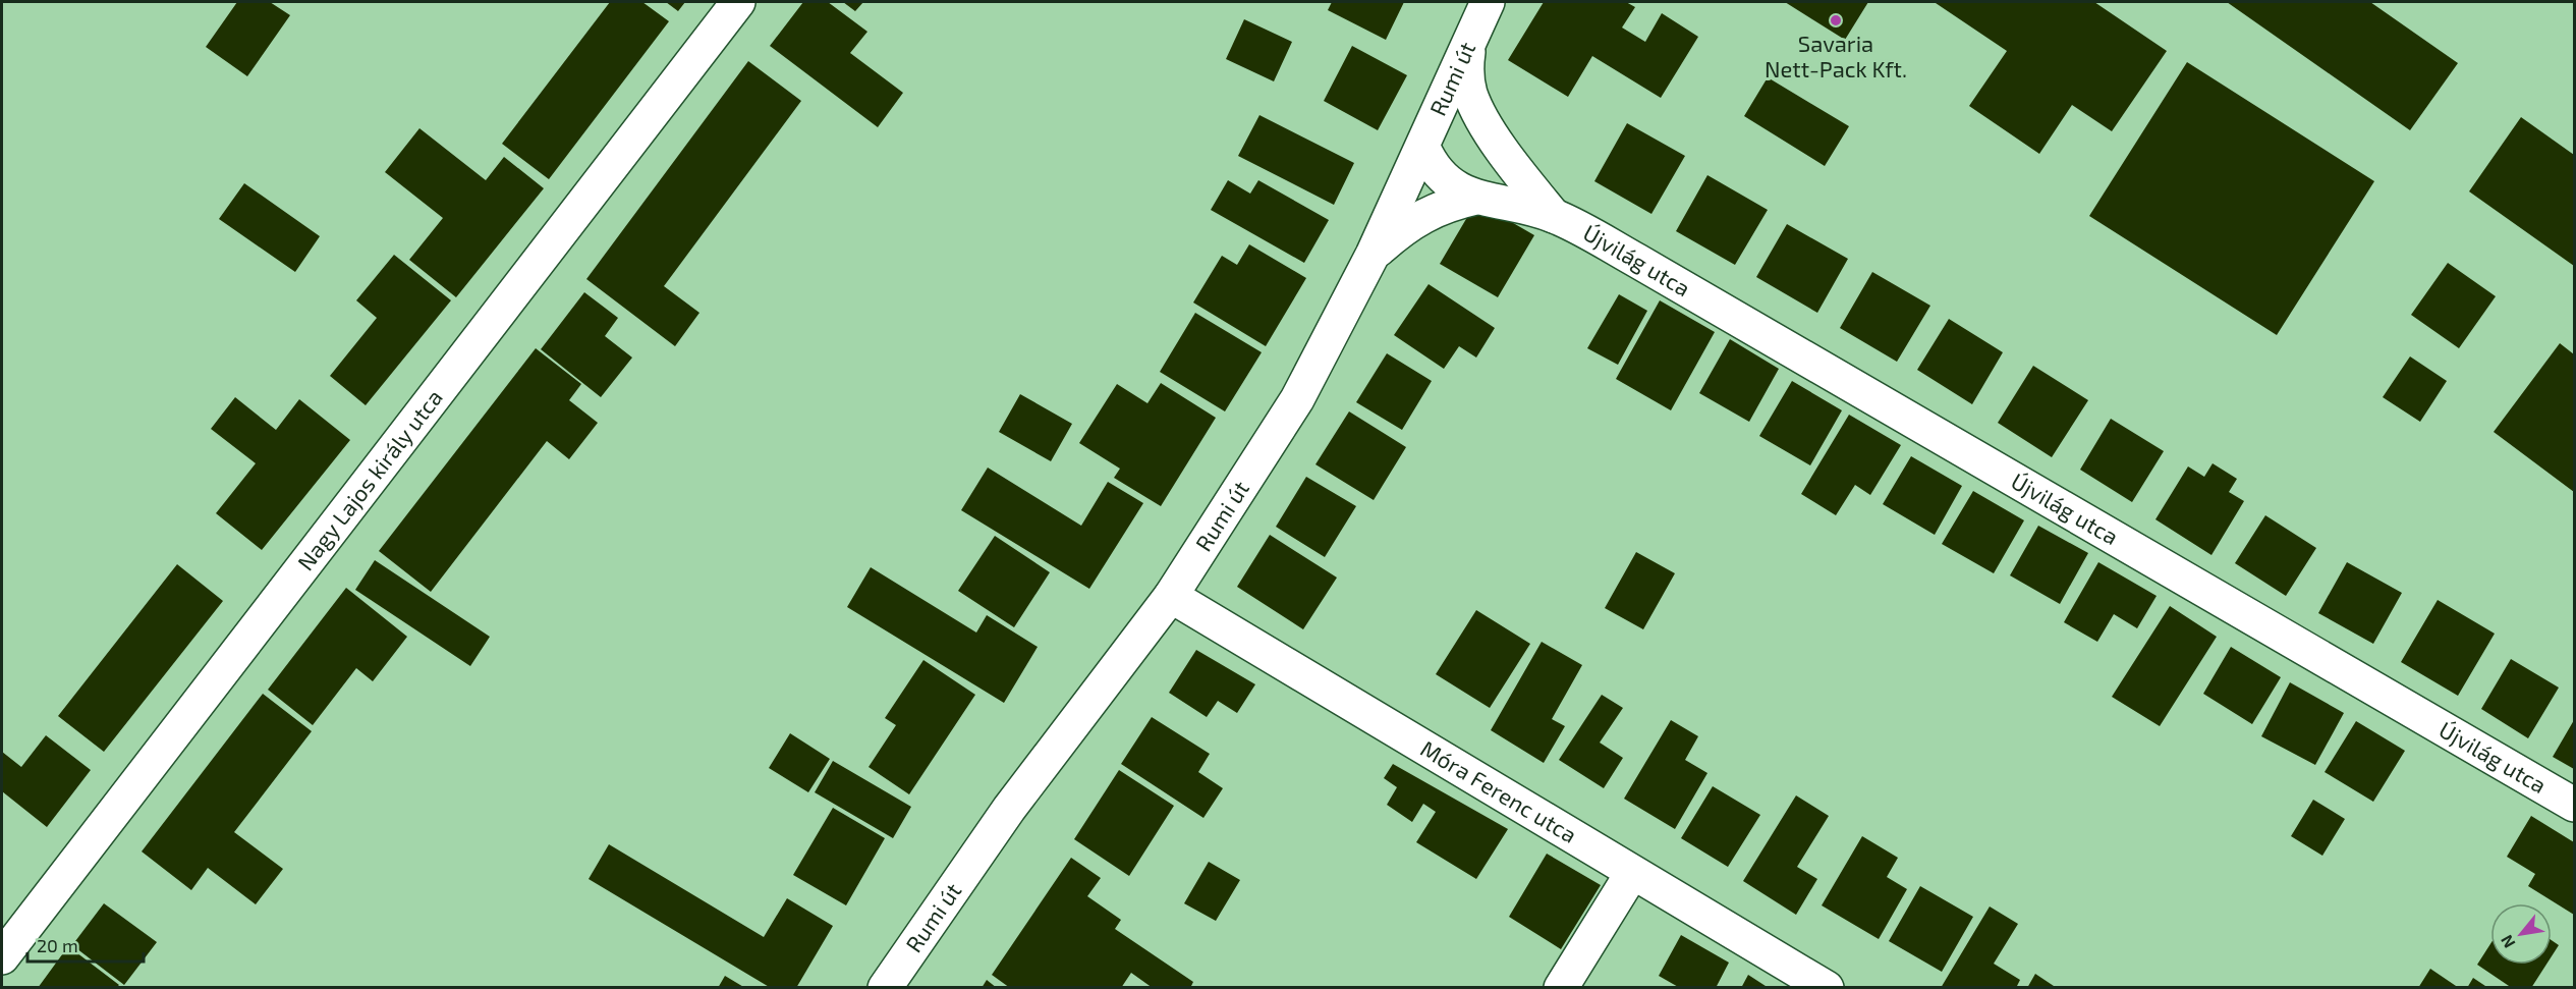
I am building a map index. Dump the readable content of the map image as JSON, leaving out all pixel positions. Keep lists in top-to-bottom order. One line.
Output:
{"streets":{"street":["Rumi út","Újvilág utca","Nagy Lajos király utca","Móra Ferenc utca"]},"crossings":[["Rumi út","Újvilág utca"],["Rumi út","Móra Ferenc utca"]],"places":["Savaria Nett-Pack Kft."],"scale_bar":"20 m","north":"bottom left"}
